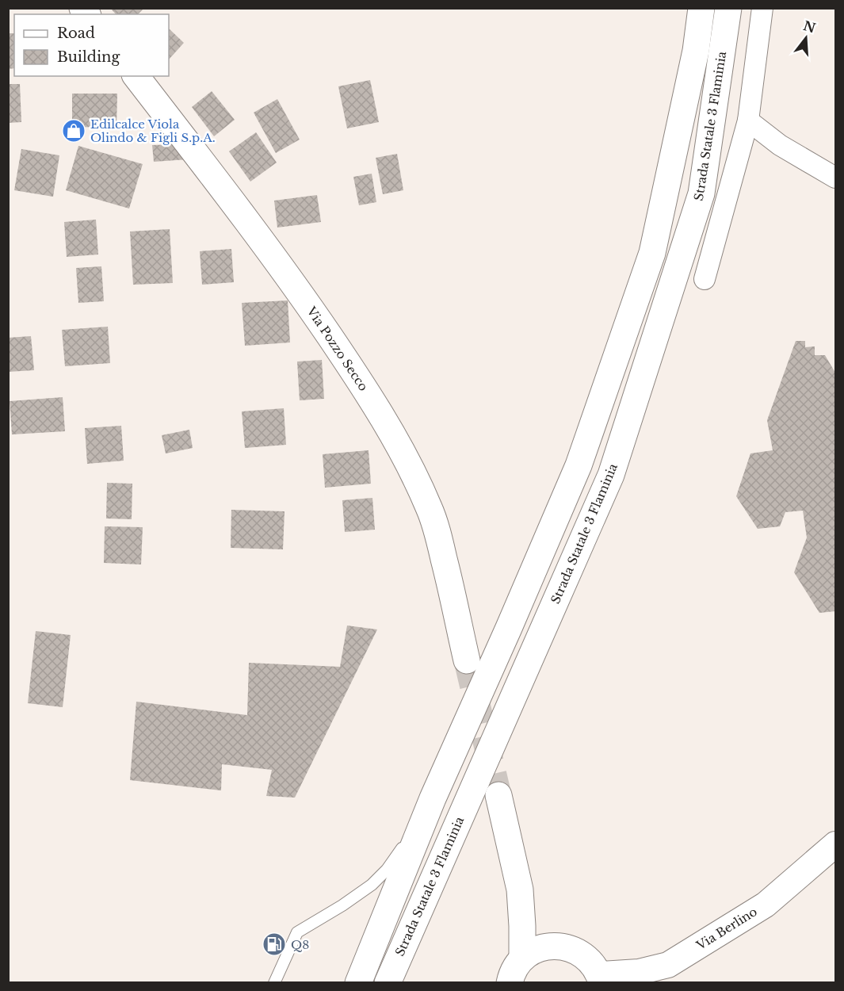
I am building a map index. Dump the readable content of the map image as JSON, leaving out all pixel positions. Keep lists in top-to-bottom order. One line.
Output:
{"streets":{"main road":["Strada Statale 3 Flaminia","Via Pozzo Secco"],"street":["Via Berlino"]},"places":{"shop":["Edilcalce Viola Olindo & Figli S.p.A."],"fuel station":["Q8"]},"legend":["Road","Building"],"north":"top"}
